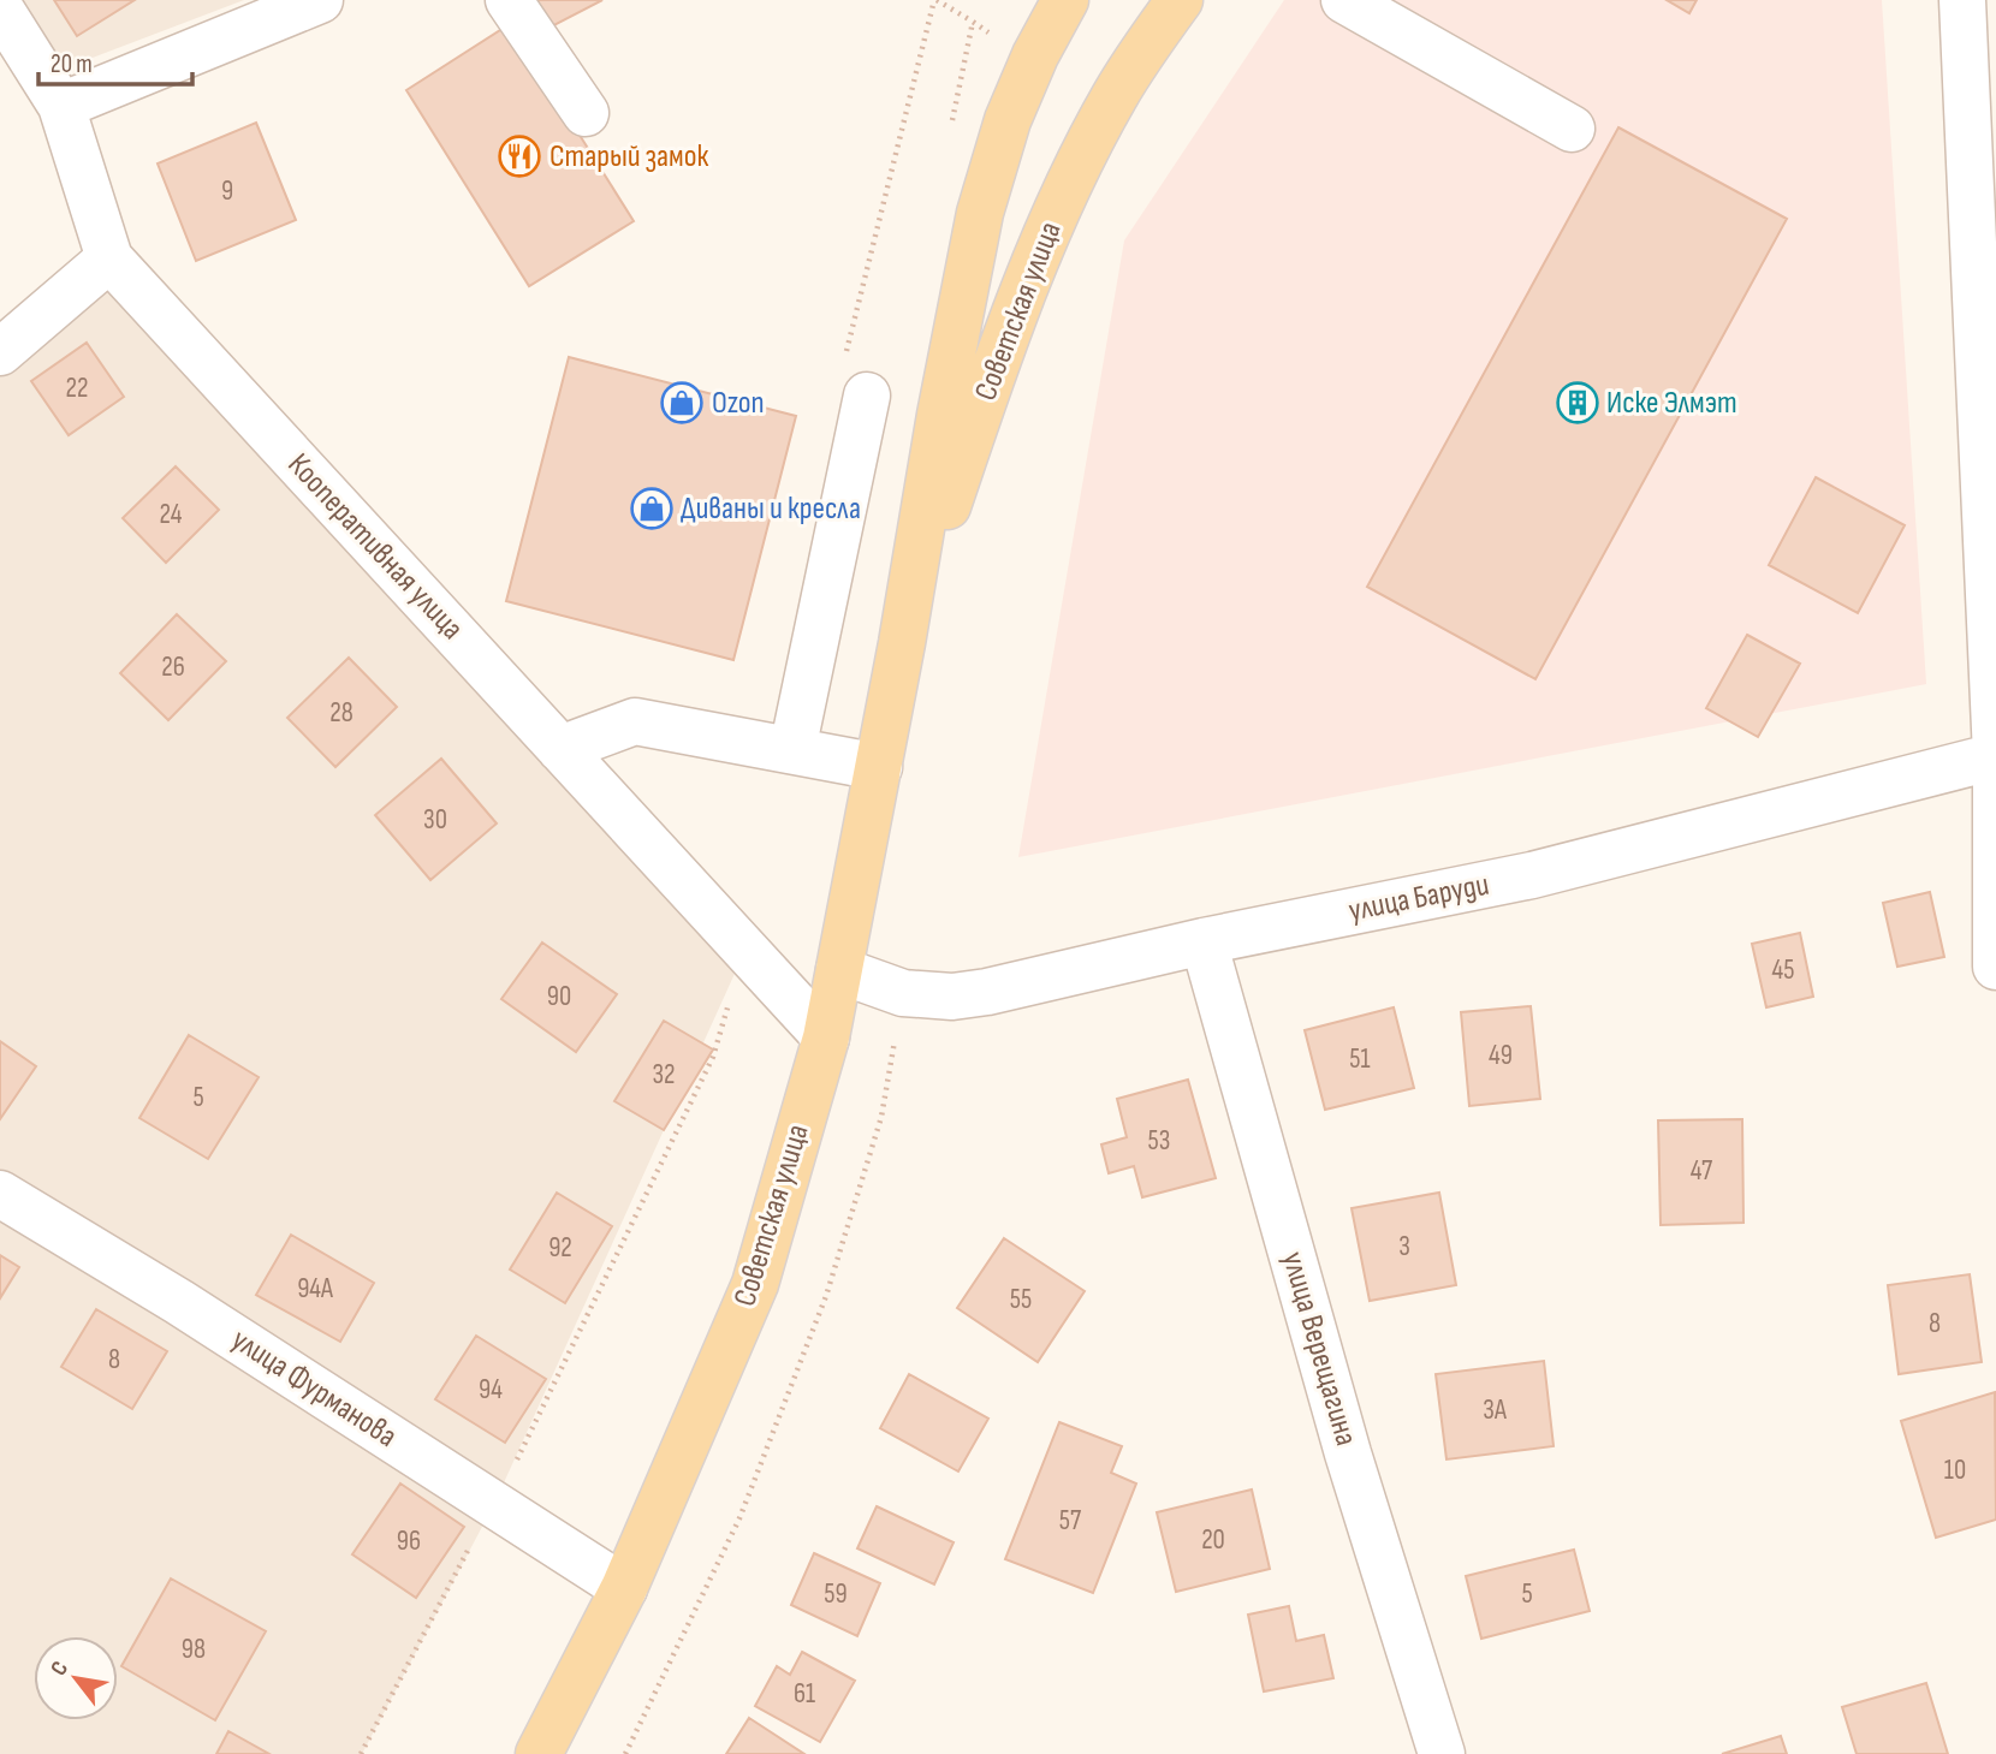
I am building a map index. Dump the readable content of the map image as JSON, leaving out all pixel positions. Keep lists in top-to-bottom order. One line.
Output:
{"streets":{"main road":["Советская улица"],"street":["Кооперативная улица","улица Баруди","улица Верещагина","улица Фурманова"]},"crossings":[["Советская улица","Кооперативная улица"],["Советская улица","улица Баруди"],["Советская улица","улица Фурманова"],["улица Баруди","улица Верещагина"]],"places":{"restaurant":["Старый замок"],"shop":["Ozon","Диваны и кресла"],"building":["Иске Элмэт"]},"house_numbers":["9","22","24","26","28","30","45","90","49","51","32","5","53","47","3","92","94А","55","8","8","94","3А","10","57","20","96","59","5","98","61"],"scale_bar":"20 m","north":"top left"}
